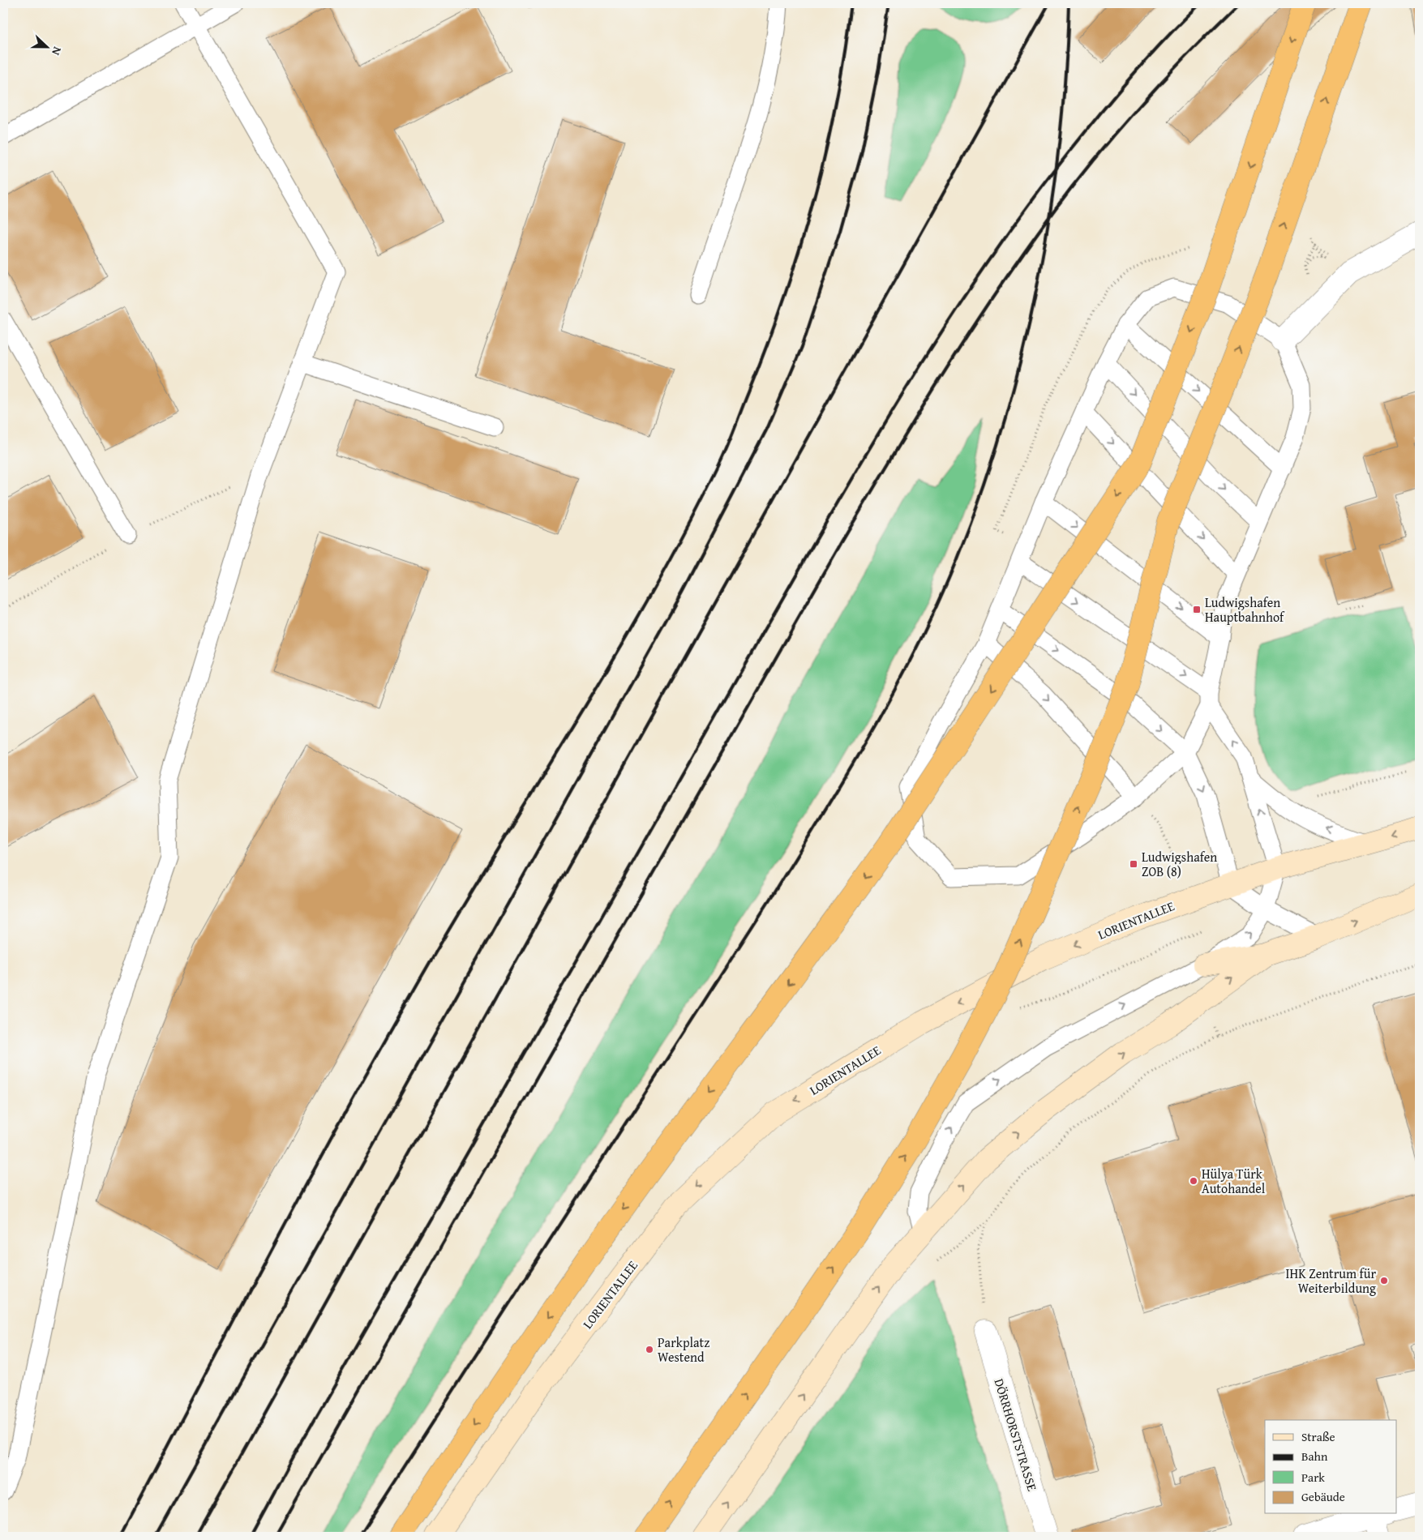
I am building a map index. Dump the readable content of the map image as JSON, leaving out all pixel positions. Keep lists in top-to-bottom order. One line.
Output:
{"streets":{"main road":["LORIENTALLEE"],"street":["DÖRRHORSTSTRASSE"]},"places":{"transit":["Ludwigshafen Hauptbahnhof","Ludwigshafen ZOB (8)"],"other":["Hülya Türk Autohandel","IHK Zentrum für Weiterbildung","Parkplatz Westend"]},"legend":["Straße","Bahn","Park","Gebäude"],"north":"right"}
